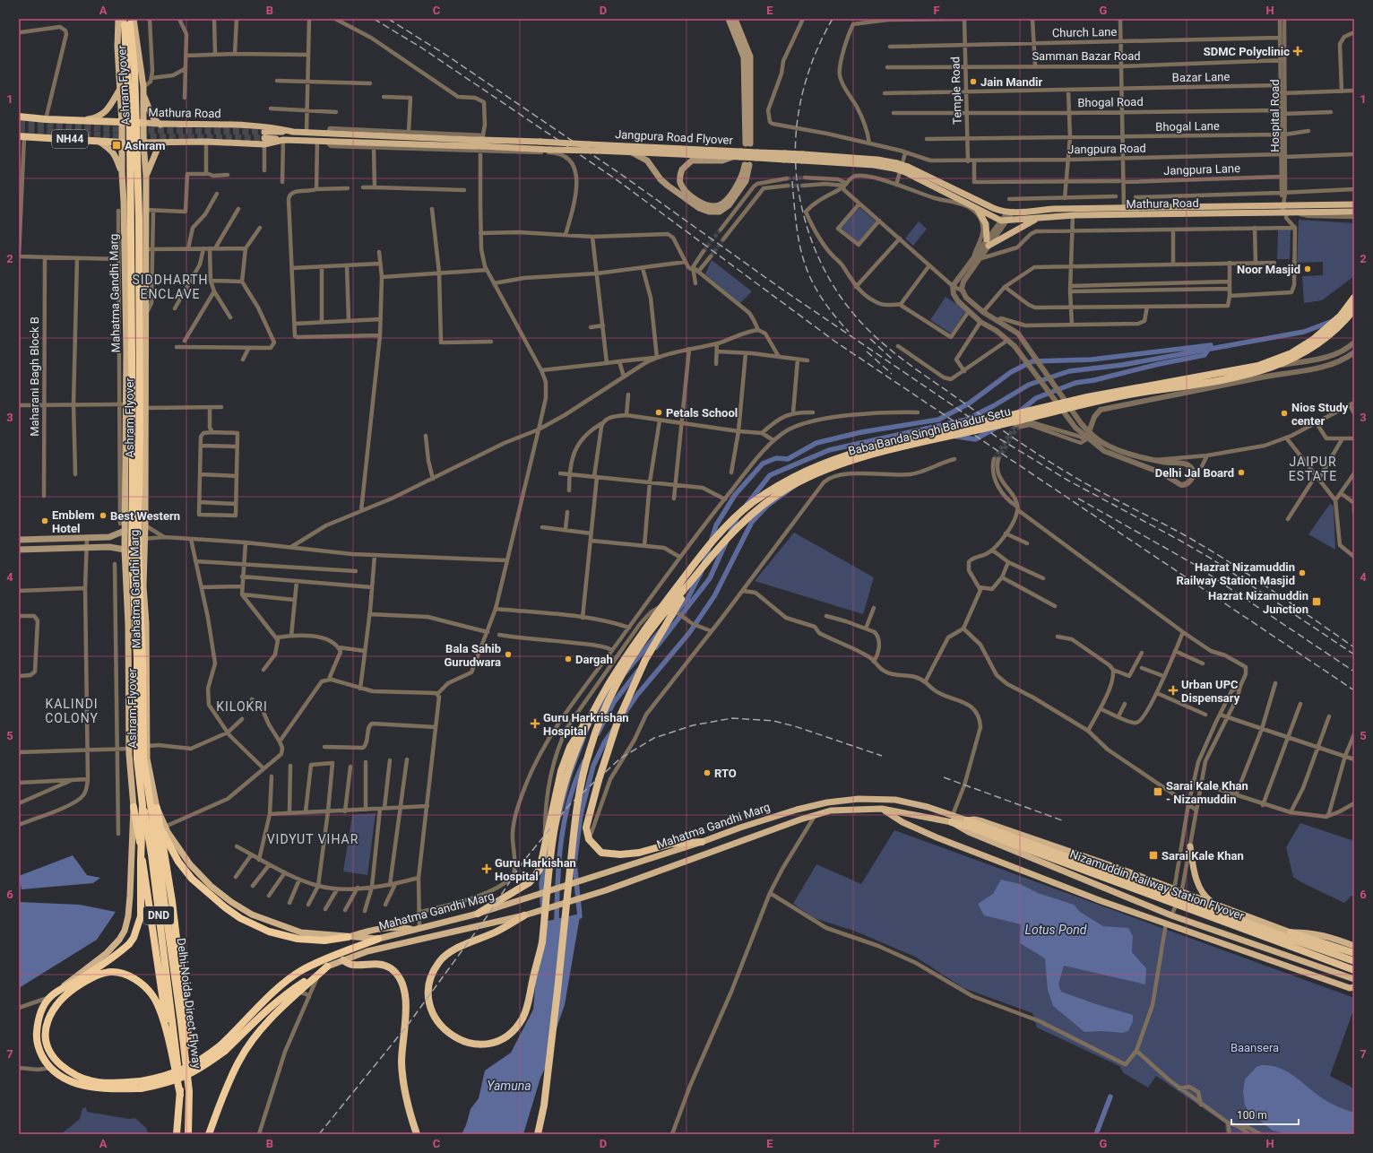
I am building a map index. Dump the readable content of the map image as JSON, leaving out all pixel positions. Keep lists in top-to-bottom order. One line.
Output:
{"streets":{"highway":["Ashram Flyover","Mathura Road","NH44","Baba Banda Singh Bahadur Setu","Nizamuddin Railway Station Flyover","DND","Delhi-Noida Direct Flyway"],"main road":["Jangpura Road Flyover","Mahatma Gandhi Marg"],"street":["Church Lane","Samman Bazar Road","Bazar Lane","Temple Road","Bhogal Road","Hospital Road","Bhogal Lane","Jangpura Road","Jangpura Lane","Maharani Bagh Block B"]},"crossings":[["Church Lane","Temple Road"],["Samman Bazar Road","Temple Road"],["Samman Bazar Road","Hospital Road"],["Bazar Lane","Temple Road"],["Ashram Flyover","Mahatma Gandhi Marg"],["Ashram Flyover","Delhi-Noida Direct Flyway"],["Temple Road","Bhogal Road"],["Temple Road","Bhogal Lane"],["Temple Road","Jangpura Road"],["Bhogal Road","Hospital Road"],["Mathura Road","Hospital Road"],["Mathura Road","Jangpura Road Flyover"],["Mathura Road","Mahatma Gandhi Marg"],["Hospital Road","Bhogal Lane"],["Hospital Road","Jangpura Road"],["NH44","Mahatma Gandhi Marg"],["Jangpura Road","Jangpura Lane"],["Mahatma Gandhi Marg","Baba Banda Singh Bahadur Setu"],["Mahatma Gandhi Marg","Nizamuddin Railway Station Flyover"],["Mahatma Gandhi Marg","Delhi-Noida Direct Flyway"]],"districts":["SIDDHARTH ENCLAVE","JAIPUR ESTATE","KALINDI COLONY","KILOKRI","VIDYUT VIHAR"],"water":["Lotus Pond","Yamuna"],"parks":["Baansera"],"places":{"health":["SDMC Polyclinic","Urban UPC Dispensary","Guru Harkrishan Hospital","Guru Harkishan Hospital"],"other":["Jain Mandir","Noor Masjid","Petals School","Nios Study center","Delhi Jal Board","Best Western","Emblem Hotel","Hazrat Nizamuddin Railway Station Masjid","Bala Sahib Gurudwara","Dargah","RTO"],"transit":["Ashram","Hazrat Nizamuddin Junction","Sarai Kale Khan - Nizamuddin","Sarai Kale Khan"]},"scale_bar":"100 m","grid":{"columns":["A","B","C","D","E","F","G","H"],"rows":["1","2","3","4","5","6","7"]}}
